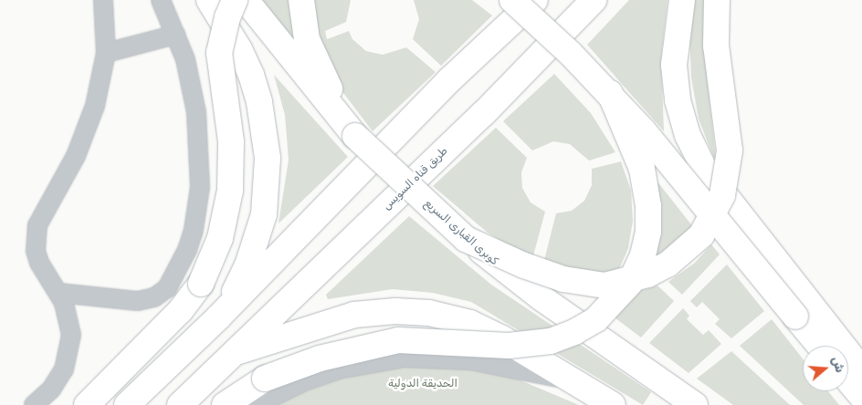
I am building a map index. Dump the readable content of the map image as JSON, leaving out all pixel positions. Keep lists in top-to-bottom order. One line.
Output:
{"streets":{"highway":["طريق قناه السويس","كوبرى القبارى السريع"]},"parks":["الحديقة الدولية"],"north":"right"}
